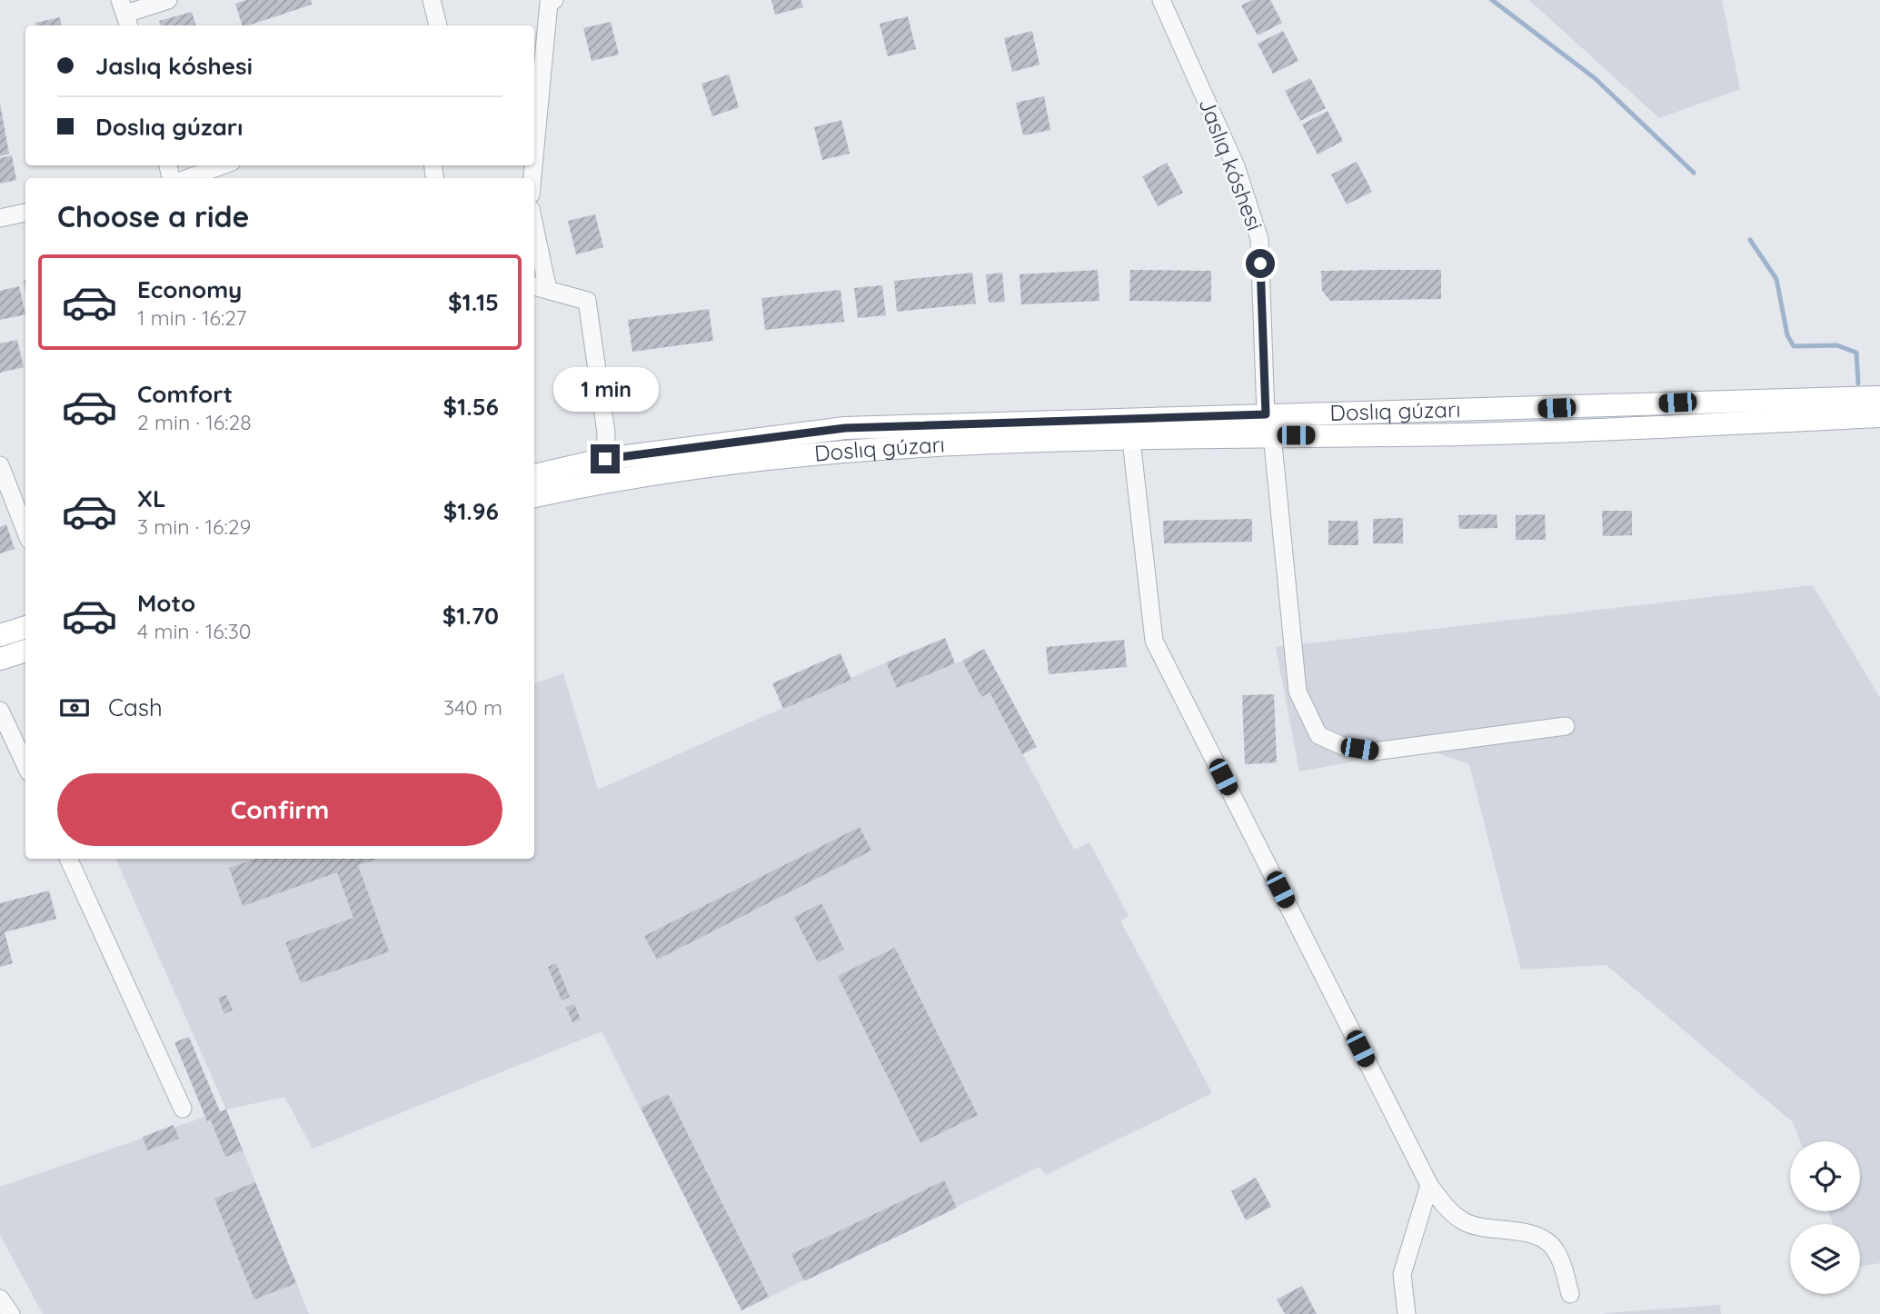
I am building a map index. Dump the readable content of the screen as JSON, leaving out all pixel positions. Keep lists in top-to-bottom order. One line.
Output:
{"streets":{"main road":["Doslıq gúzarı"],"street":["Jaslıq kóshesi"]},"crossings":[["Jaslıq kóshesi","Doslıq gúzarı"]],"page":{"banner":["Jaslıq kóshesi","Doslıq gúzarı"],"heading":"Choose a ride","list":[{"name":"Economy","note":"1 min · 16:27","value":"$1.15"},{"name":"Comfort","note":"2 min · 16:28","value":"$1.56"},{"name":"XL","note":"3 min · 16:29","value":"$1.96"},{"name":"Moto","note":"4 min · 16:30","value":"$1.70"}],"bubble":"1 min","pay":["Cash","340 m"],"buttons":"Confirm"}}
